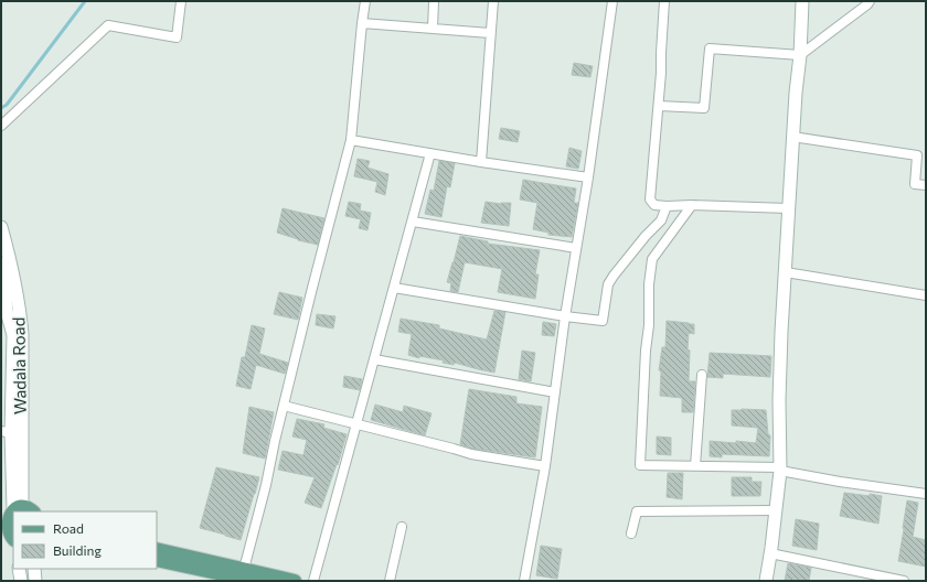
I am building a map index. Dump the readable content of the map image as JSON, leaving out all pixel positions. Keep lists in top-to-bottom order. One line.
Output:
{"streets":{"street":["Wadala Road"]},"legend":["Road","Building"]}
